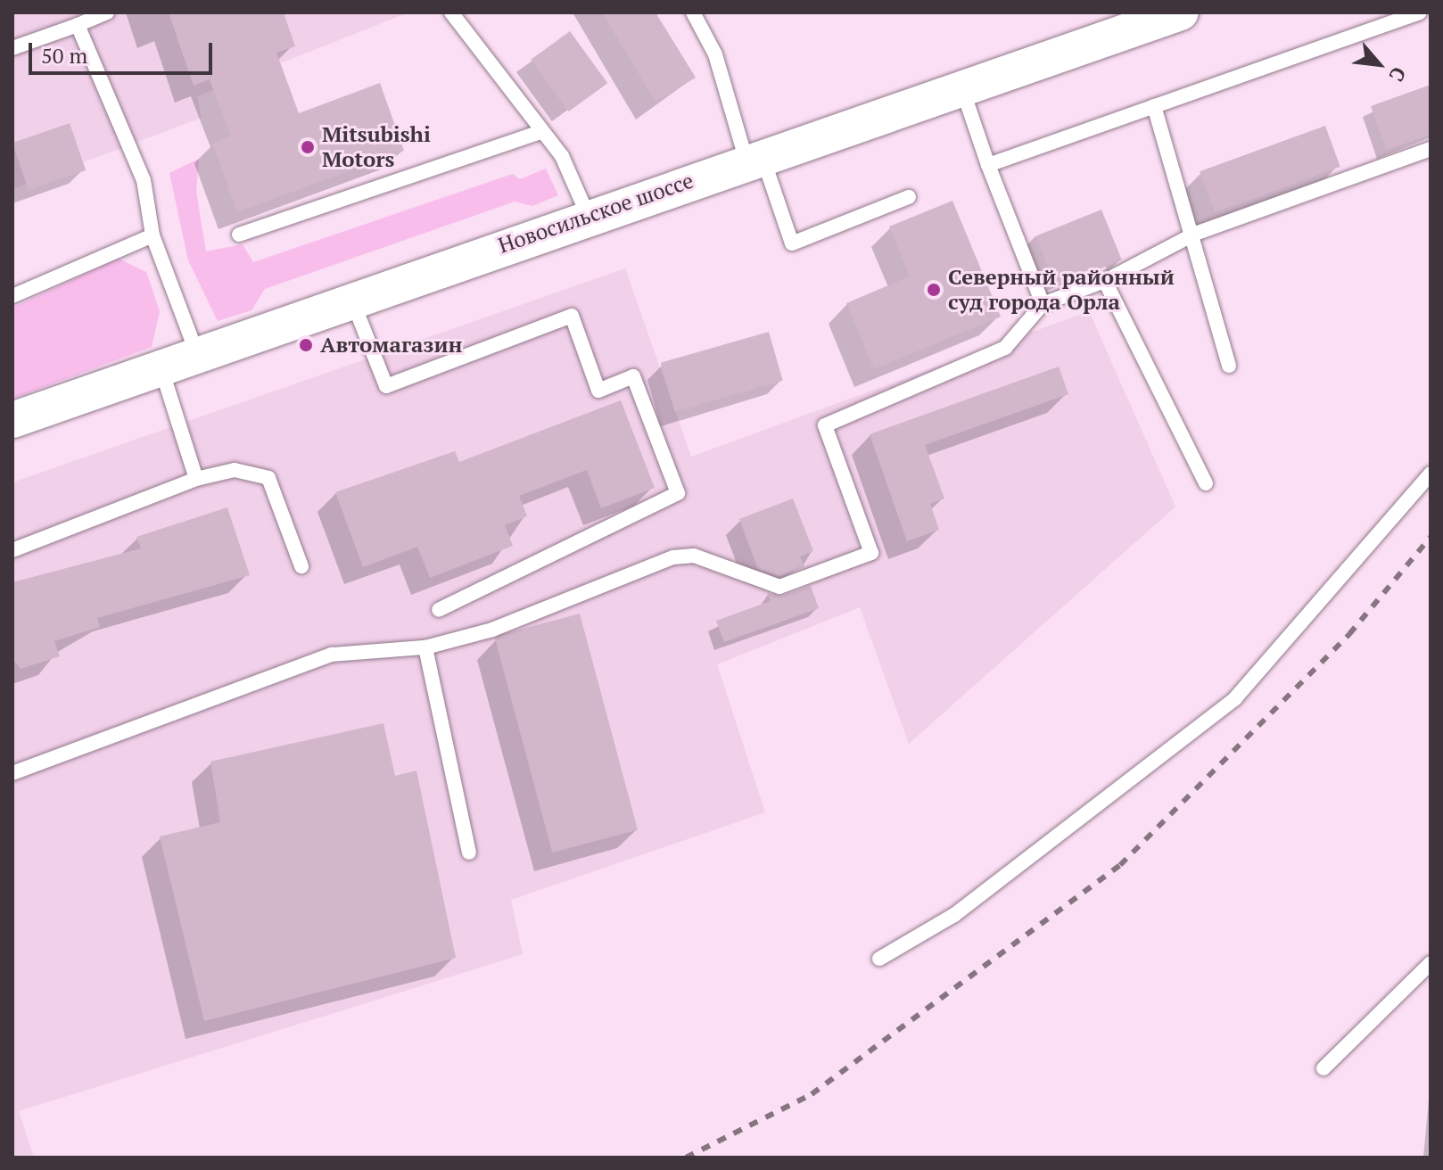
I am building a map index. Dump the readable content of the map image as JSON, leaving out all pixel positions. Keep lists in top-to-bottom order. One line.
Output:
{"streets":{"street":["Новосильское шоссе"]},"places":["Mitsubishi Motors","Северный районный суд города Орла","Автомагазин"],"scale_bar":"50 m","north":"bottom right"}
